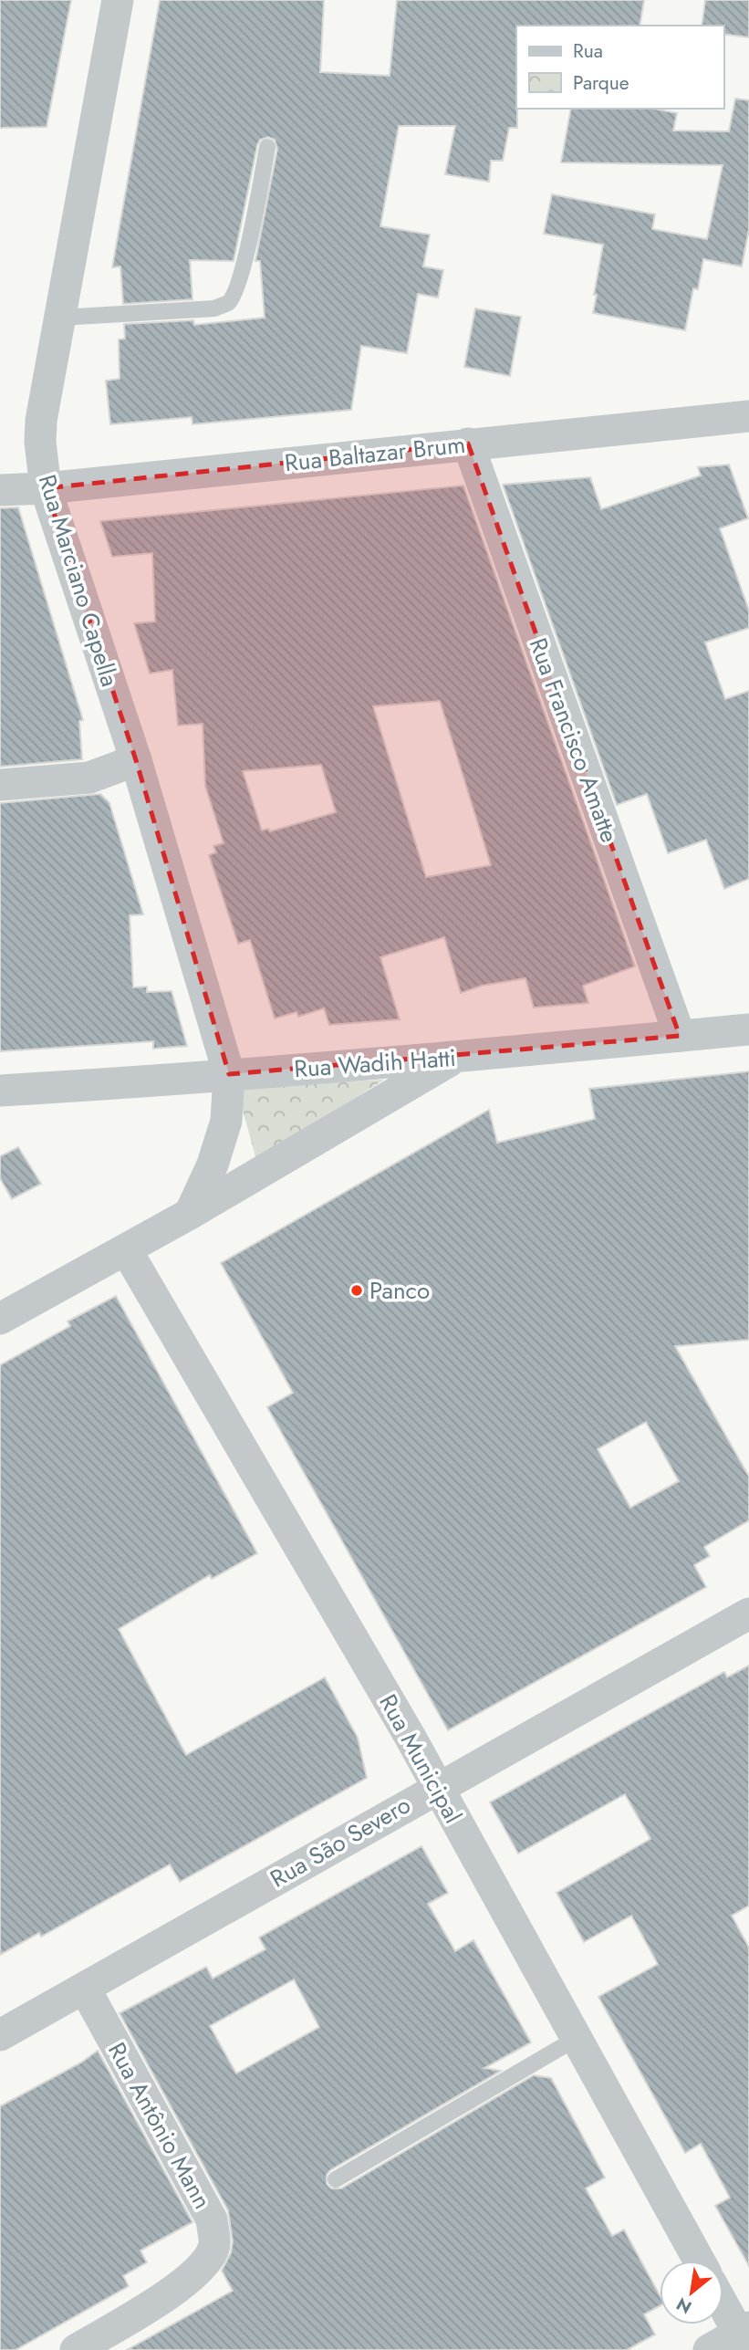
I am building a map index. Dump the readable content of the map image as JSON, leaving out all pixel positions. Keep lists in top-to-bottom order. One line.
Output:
{"streets":{"street":["Rua Baltazar Brum","Rua Marciano Capella","Rua Francisco Amatte","Rua Wadih Hatti","Rua Municipal","Rua São Severo","Rua Antônio Mann"]},"crossings":[["Rua Baltazar Brum","Rua Marciano Capella"],["Rua Baltazar Brum","Rua Francisco Amatte"],["Rua Marciano Capella","Rua Wadih Hatti"],["Rua Francisco Amatte","Rua Wadih Hatti"],["Rua Municipal","Rua São Severo"],["Rua São Severo","Rua Antônio Mann"]],"places":["Panco"],"legend":["Rua","Parque"],"north":"bottom left"}
